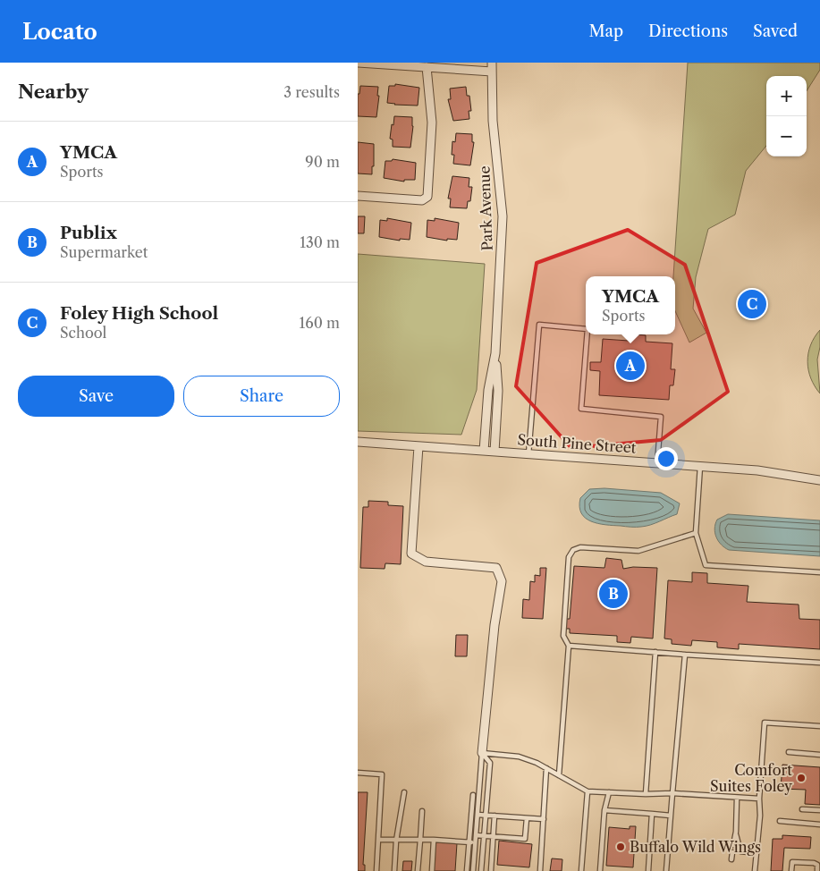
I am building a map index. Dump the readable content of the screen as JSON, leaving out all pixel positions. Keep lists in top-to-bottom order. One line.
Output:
{"streets":{"street":["Park Avenue","South Pine Street"]},"crossings":[["Park Avenue","South Pine Street"]],"places":["Comfort Suites Foley","Buffalo Wild Wings"],"page":{"header":"Locato","nav":["Map","Directions","Saved"],"heading":["Nearby","3 results"],"map_buttons":["+","−"],"list":[{"mark":"A","name":"YMCA","note":"Sports","value":"90 m"},{"mark":"B","name":"Publix","note":"Supermarket","value":"130 m"},{"mark":"C","name":"Foley High School","note":"School","value":"160 m"}],"popup":["YMCA","Sports"],"pins":["C","A","B"],"buttons":["Save","Share"]}}
